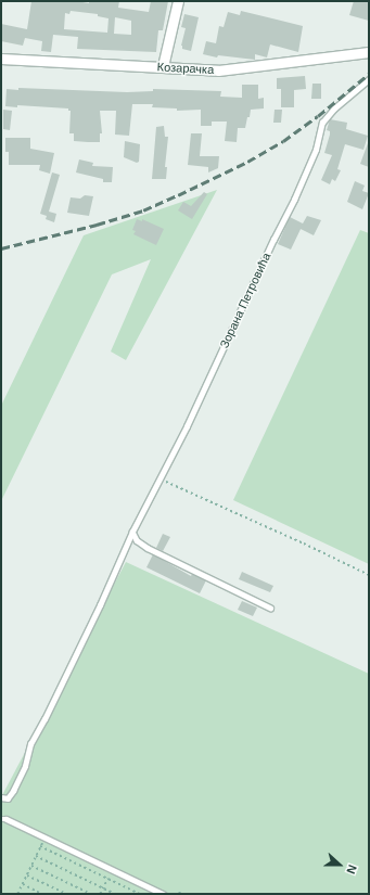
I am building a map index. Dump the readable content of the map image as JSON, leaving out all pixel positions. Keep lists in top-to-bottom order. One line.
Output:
{"streets":{"street":["Козарачка"],"lane":["Зорана Петровића"]},"north":"right"}
